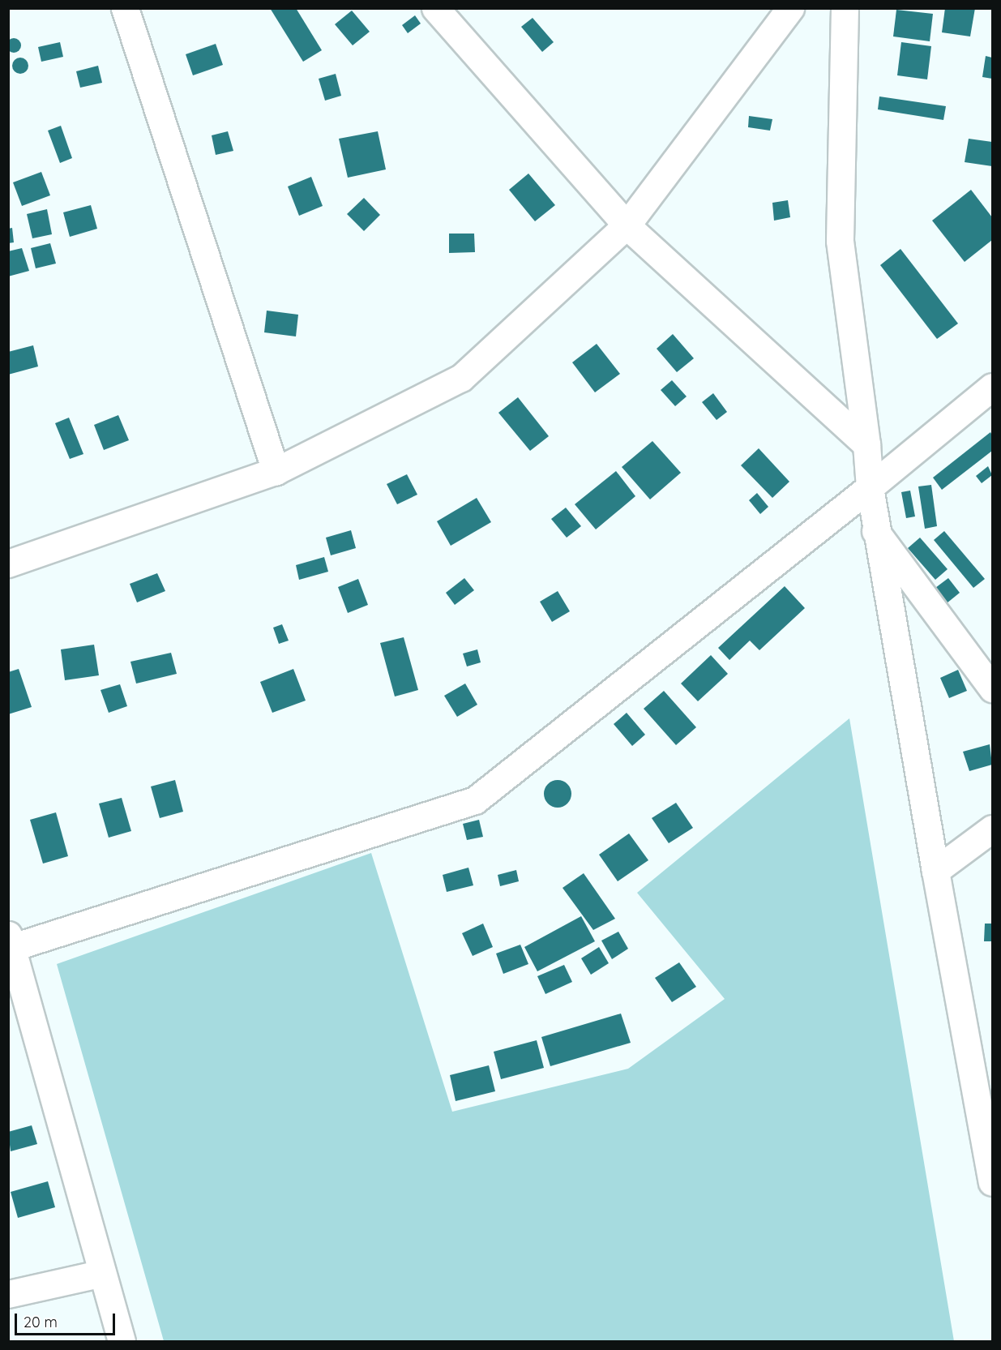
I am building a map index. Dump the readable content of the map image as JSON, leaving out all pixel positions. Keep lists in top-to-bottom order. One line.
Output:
{"scale_bar":"20 m"}
